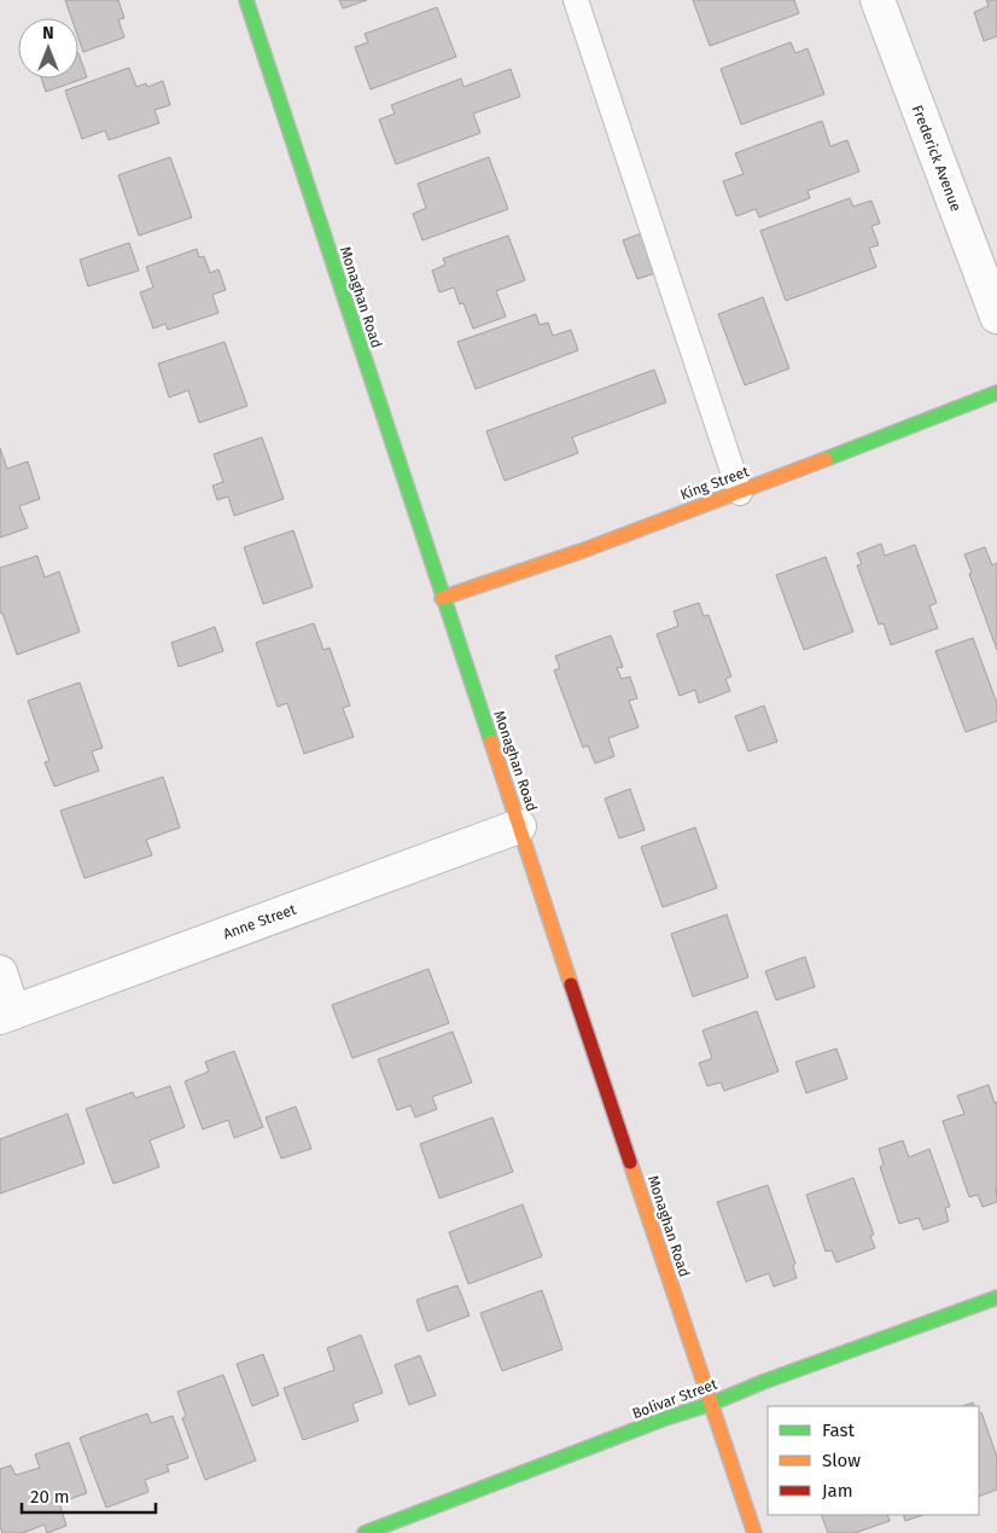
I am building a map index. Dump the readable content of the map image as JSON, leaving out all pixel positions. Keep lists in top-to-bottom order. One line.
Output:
{"streets":{"main road":["Monaghan Road","King Street","Bolivar Street"],"street":["Frederick Avenue","Anne Street"]},"crossings":[["Monaghan Road","King Street"],["Monaghan Road","Anne Street"],["Monaghan Road","Bolivar Street"]],"legend":["Fast","Slow","Jam"],"scale_bar":"20 m","north":"top"}
